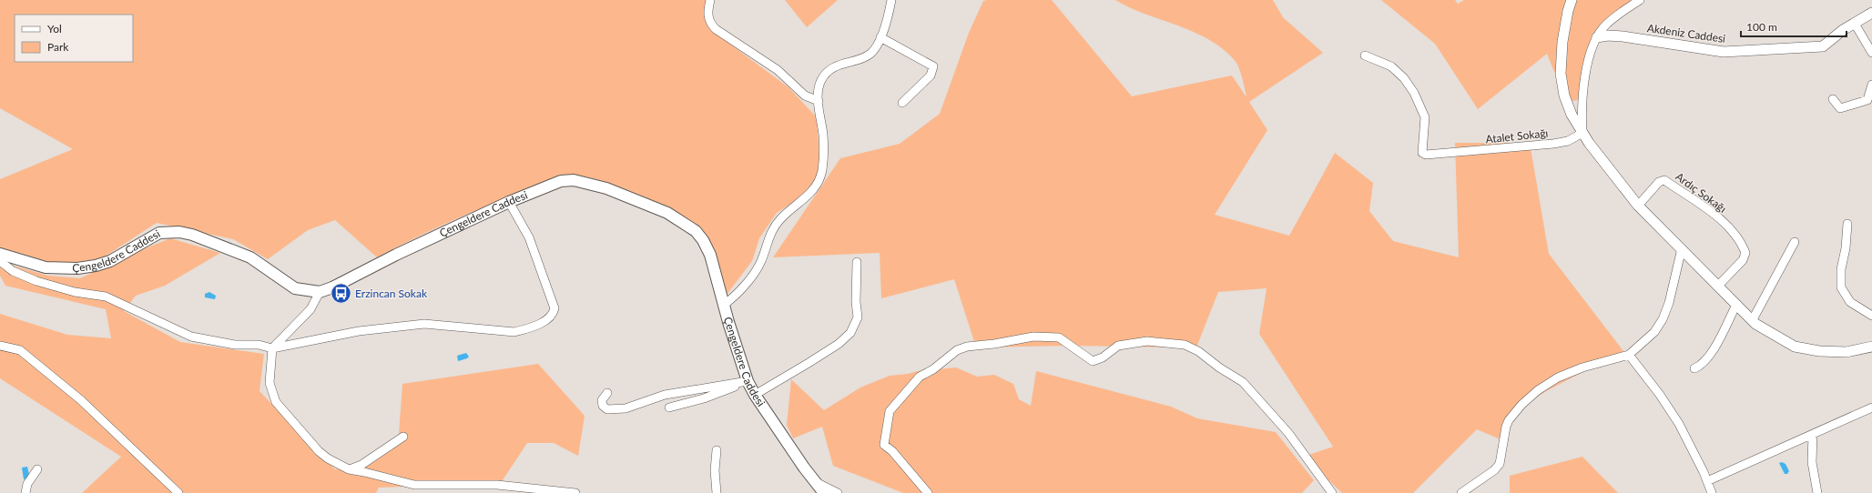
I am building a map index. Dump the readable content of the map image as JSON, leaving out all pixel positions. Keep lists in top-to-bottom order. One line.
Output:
{"streets":{"main road":["Çengeldere Caddesi"],"street":["Akdeniz Caddesi","Atalet Sokağı","Ardıç Sokağı"]},"places":{"bus stop":["Erzincan Sokak"]},"legend":["Yol","Park"],"scale_bar":"100 m"}
